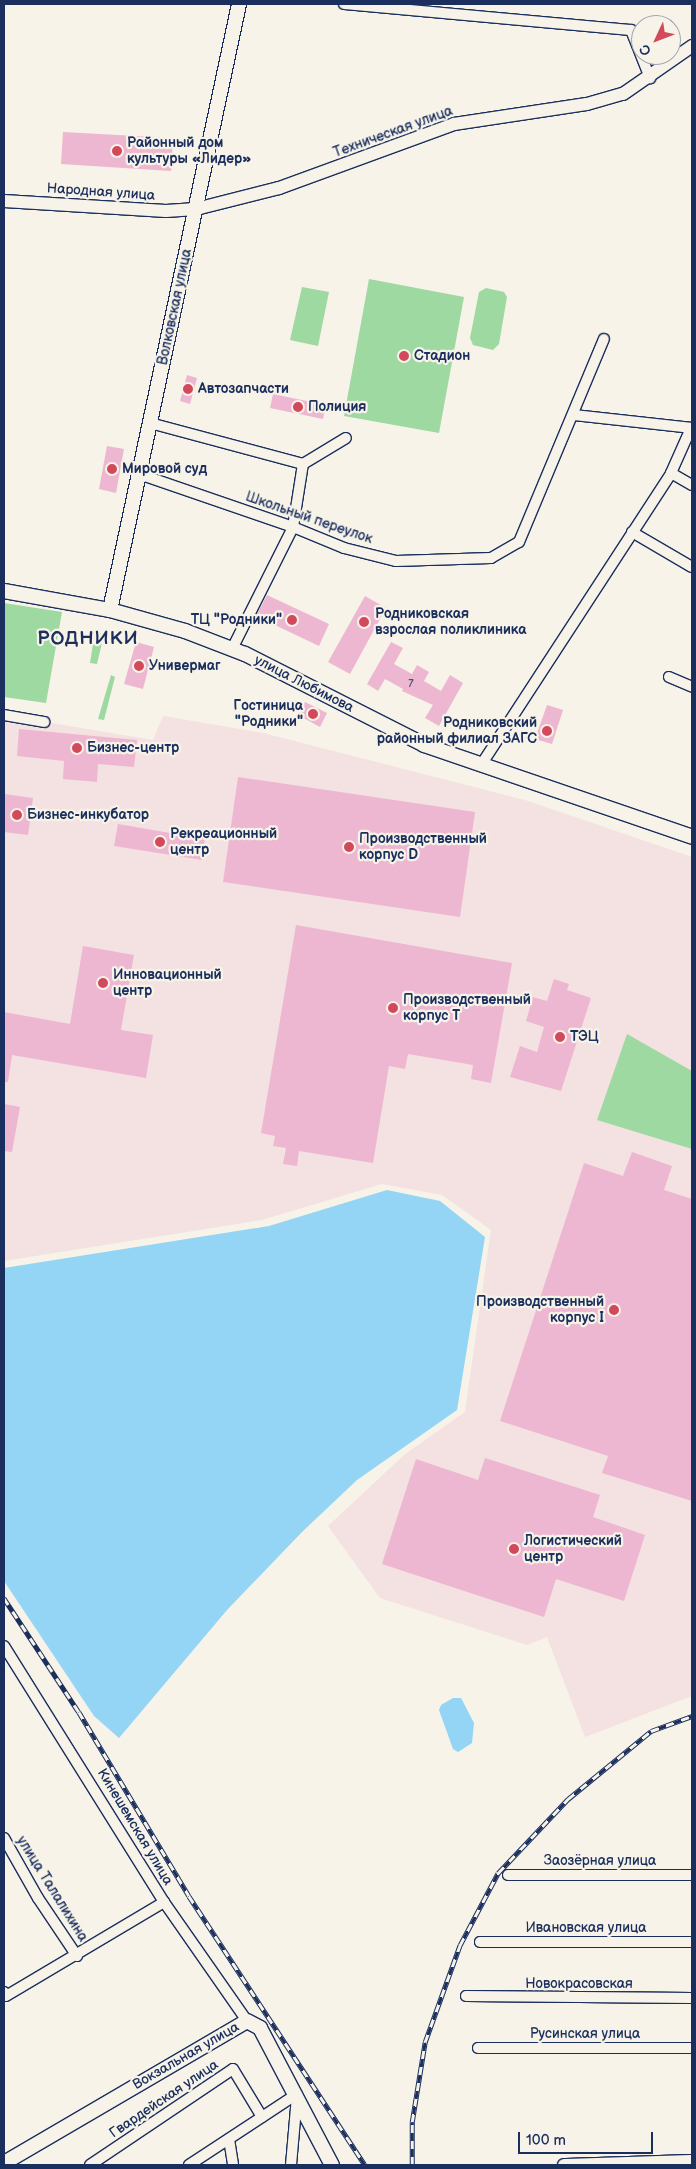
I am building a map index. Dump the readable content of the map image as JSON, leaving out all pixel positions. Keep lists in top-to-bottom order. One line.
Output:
{"streets":{"main road":["Волковская улица","улица Любимова","Вокзальная улица"],"street":["Техническая улица","Народная улица","Школьный переулок","Кинешемская улица","Заозёрная улица","улица Талалихина","Ивановская улица","Новокрасовская","Русинская улица","Гвардейская улица"]},"crossings":[["Техническая улица","Народная улица"],["Техническая улица","Волковская улица"],["Народная улица","Волковская улица"],["Волковская улица","Школьный переулок"],["Волковская улица","улица Любимова"],["Кинешемская улица","Вокзальная улица"]],"districts":["РОДНИКИ"],"places":["Районный дом культуры «Лидер»","Стадион","Автозапчасти","Полиция","Мировой суд","ТЦ \"Родники\"","Родниковская взрослая поликлиника","Универмаг","Гостиница \"Родники\"","Родниковский районный филиал ЗАГС","Бизнес-центр","Бизнес-инкубатор","Рекреационный центр","Производственный корпус D","Инновационный центр","Производственный корпус T","ТЭЦ","Производственный корпус I","Логистический центр"],"house_numbers":["7"],"scale_bar":"100 m","north":"bottom left"}
